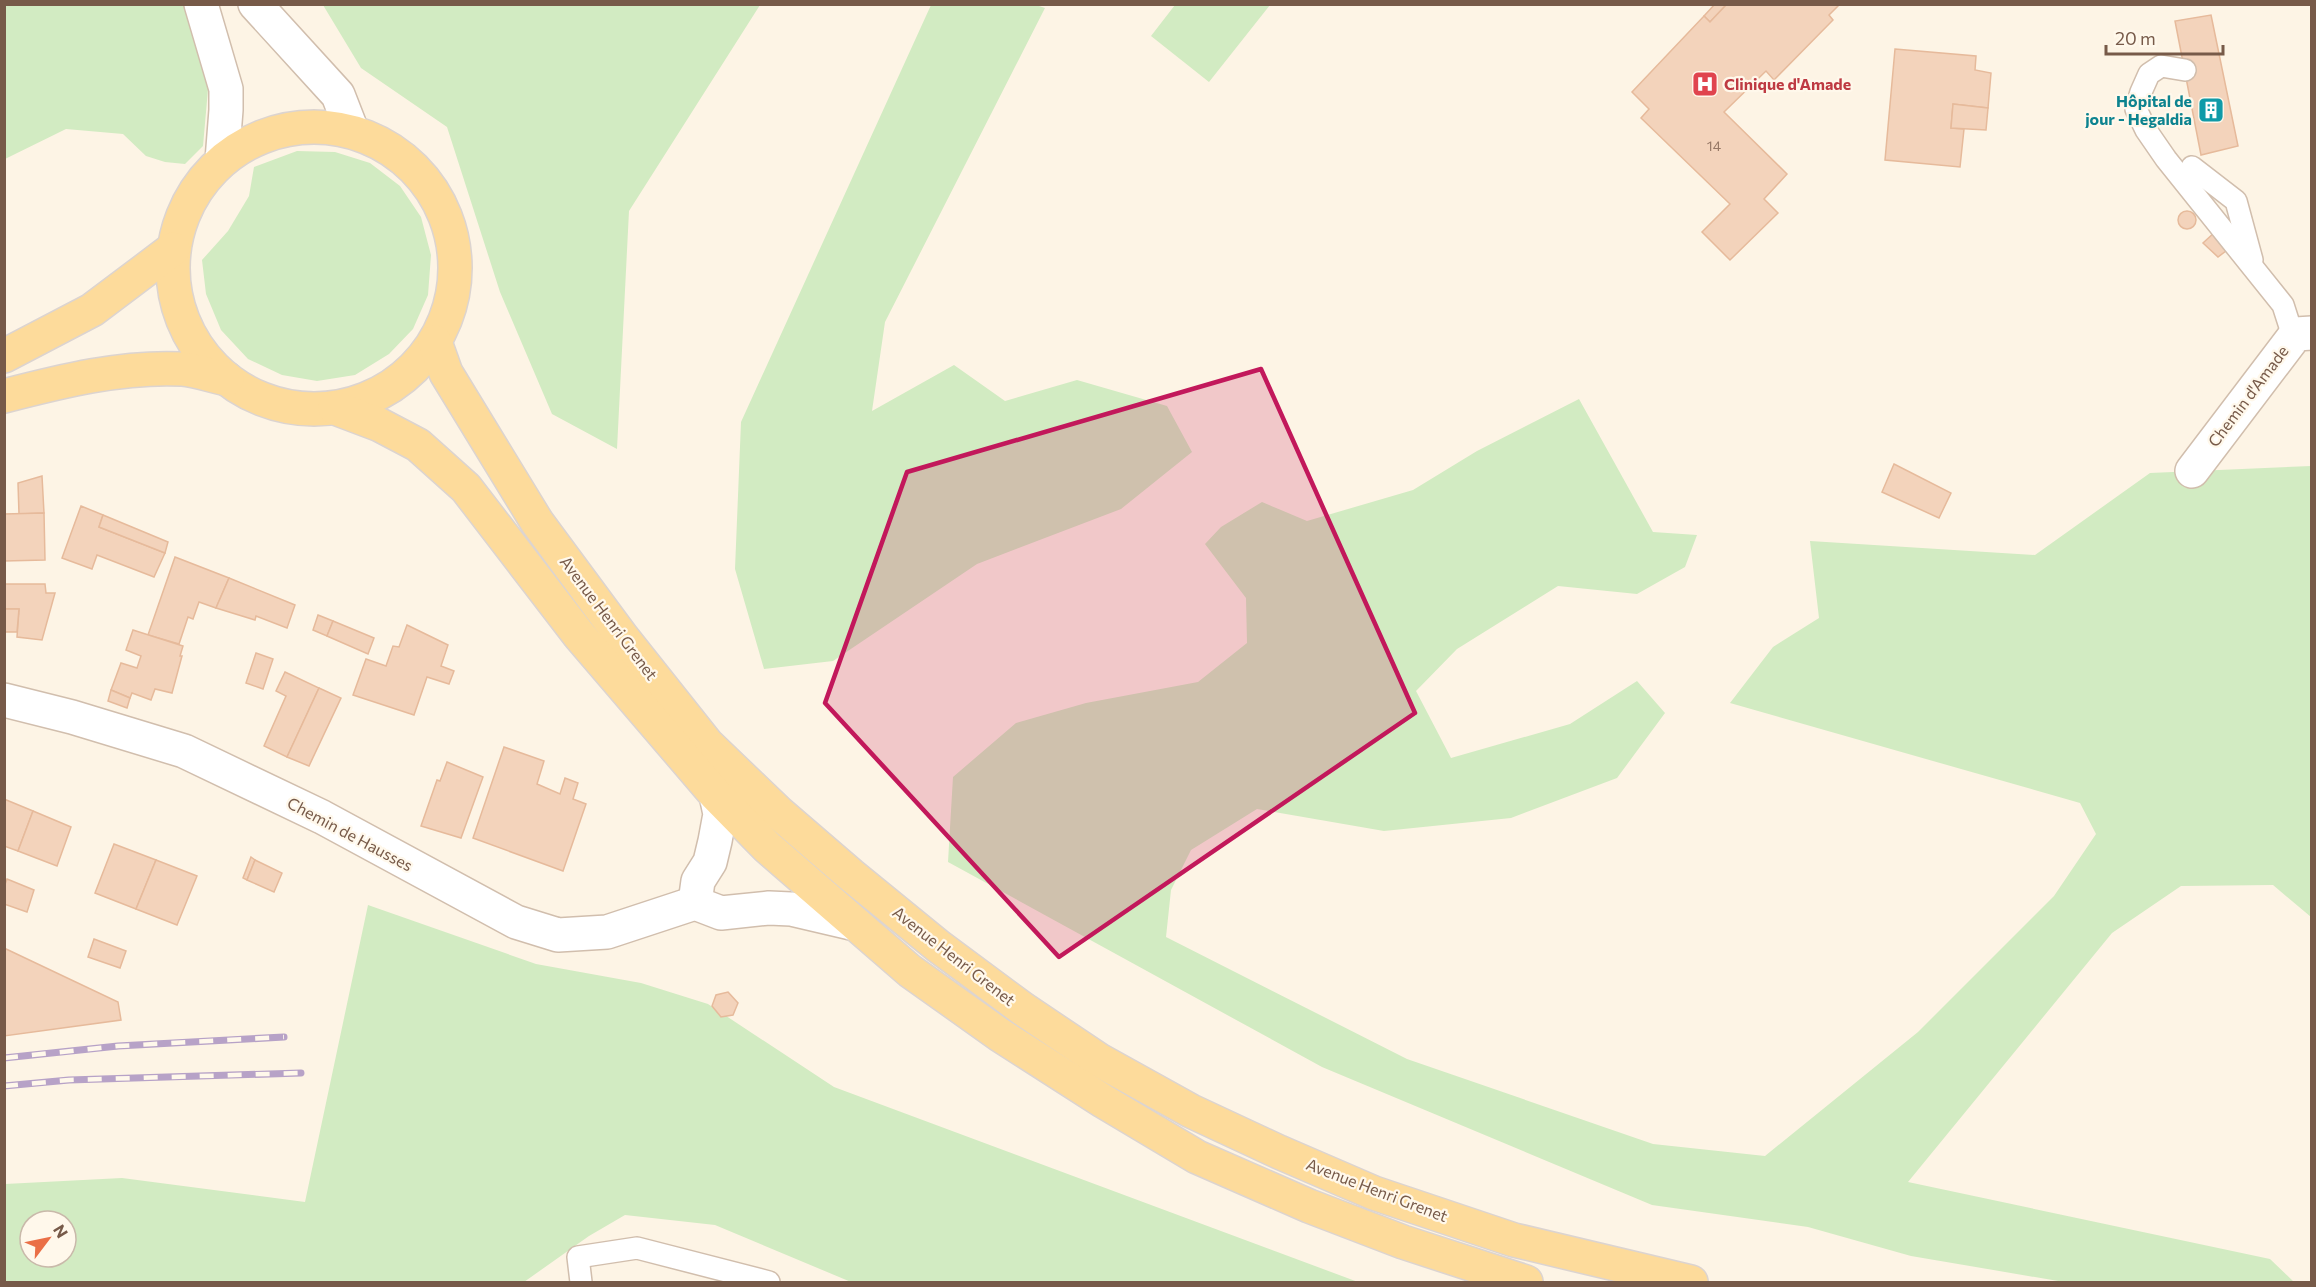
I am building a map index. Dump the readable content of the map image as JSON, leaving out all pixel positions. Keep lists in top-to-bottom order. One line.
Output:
{"streets":{"main road":["Avenue Henri Grenet"],"street":["Chemin d'Amade","Chemin de Hausses"]},"places":{"hospital":["Clinique d'Amade"],"building":["Hôpital de jour - Hegaldia"]},"house_numbers":["14"],"scale_bar":"20 m","north":"top right"}
